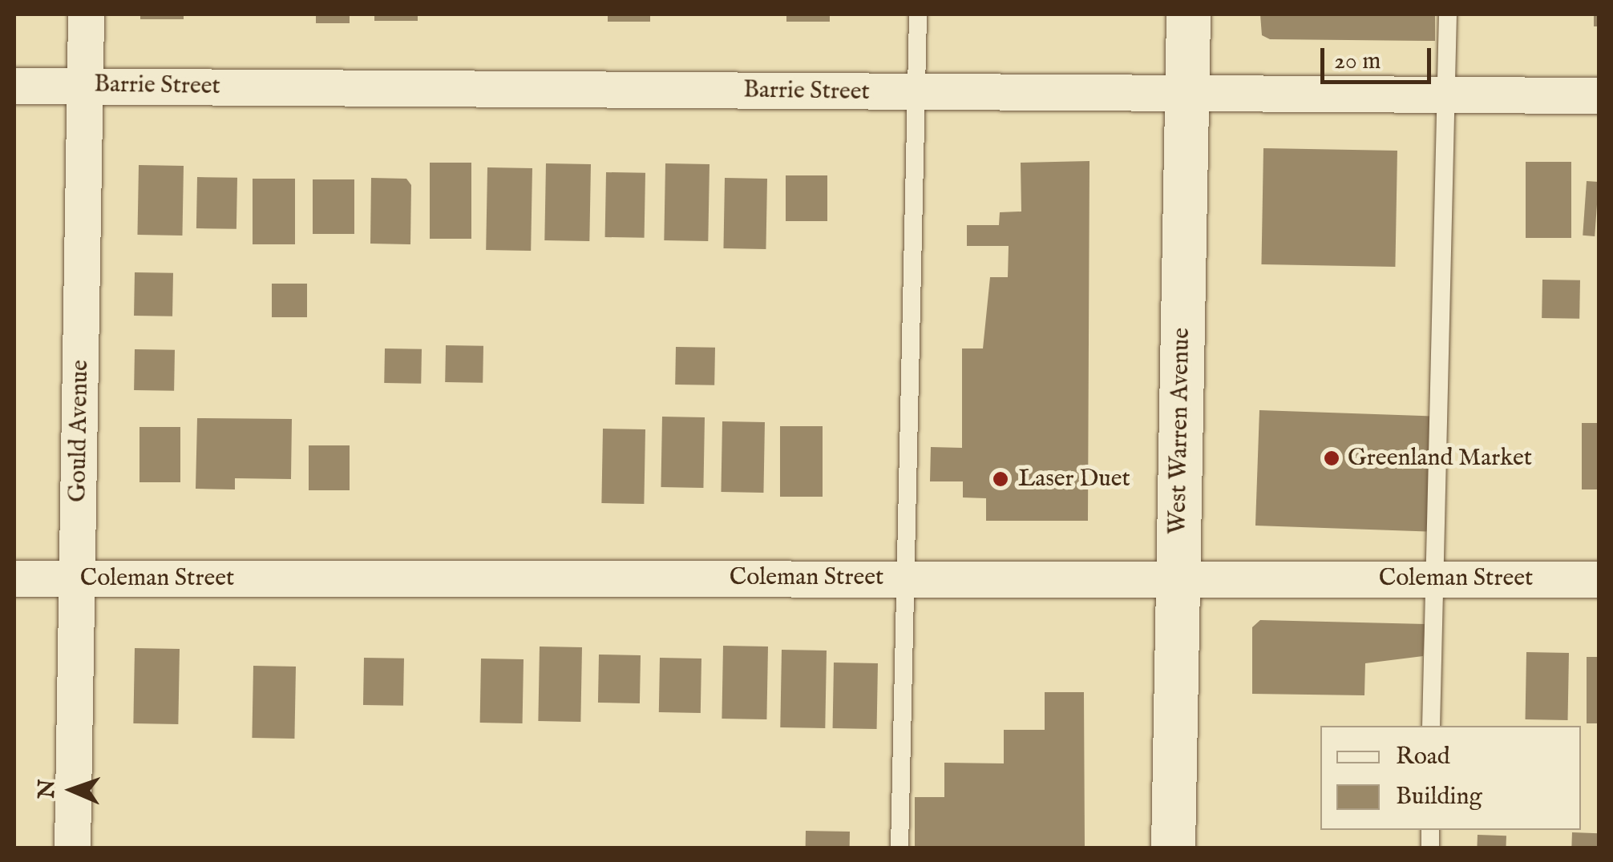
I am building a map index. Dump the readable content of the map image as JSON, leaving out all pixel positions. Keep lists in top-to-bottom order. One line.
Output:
{"streets":{"main road":["West Warren Avenue"],"street":["Barrie Street","Gould Avenue","Coleman Street"]},"crossings":[["Barrie Street","Gould Avenue"],["Barrie Street","West Warren Avenue"],["Gould Avenue","Coleman Street"],["West Warren Avenue","Coleman Street"]],"places":["Greenland Market","Laser Duet"],"legend":["Road","Building"],"scale_bar":"20 m","north":"left"}
